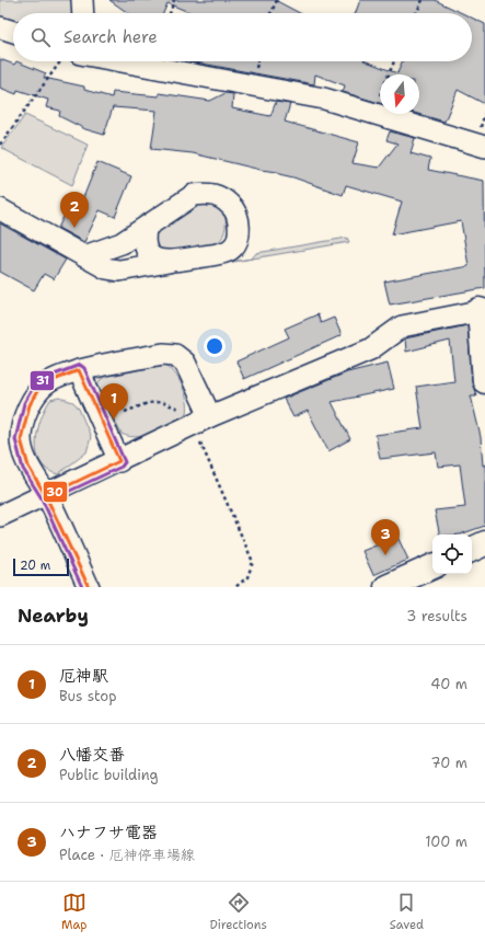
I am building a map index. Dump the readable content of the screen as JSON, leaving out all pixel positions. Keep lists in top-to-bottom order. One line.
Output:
{"lines":["transit line 31","transit line 30"],"scale_bar":"20 m","north":"bottom","page":{"search":"Search here","pins":["2","1","3"],"scale":"20 m","heading":["Nearby","3 results"],"list":[{"mark":"1","name":"厄神駅","note":"Bus stop","value":"40 m"},{"mark":"2","name":"八幡交番","note":"Public building","value":"70 m"},{"mark":"3","name":"ハナフサ電器","note":"Place · 厄神停車場線","value":"100 m"}],"nav":["Map","Directions","Saved"]}}
